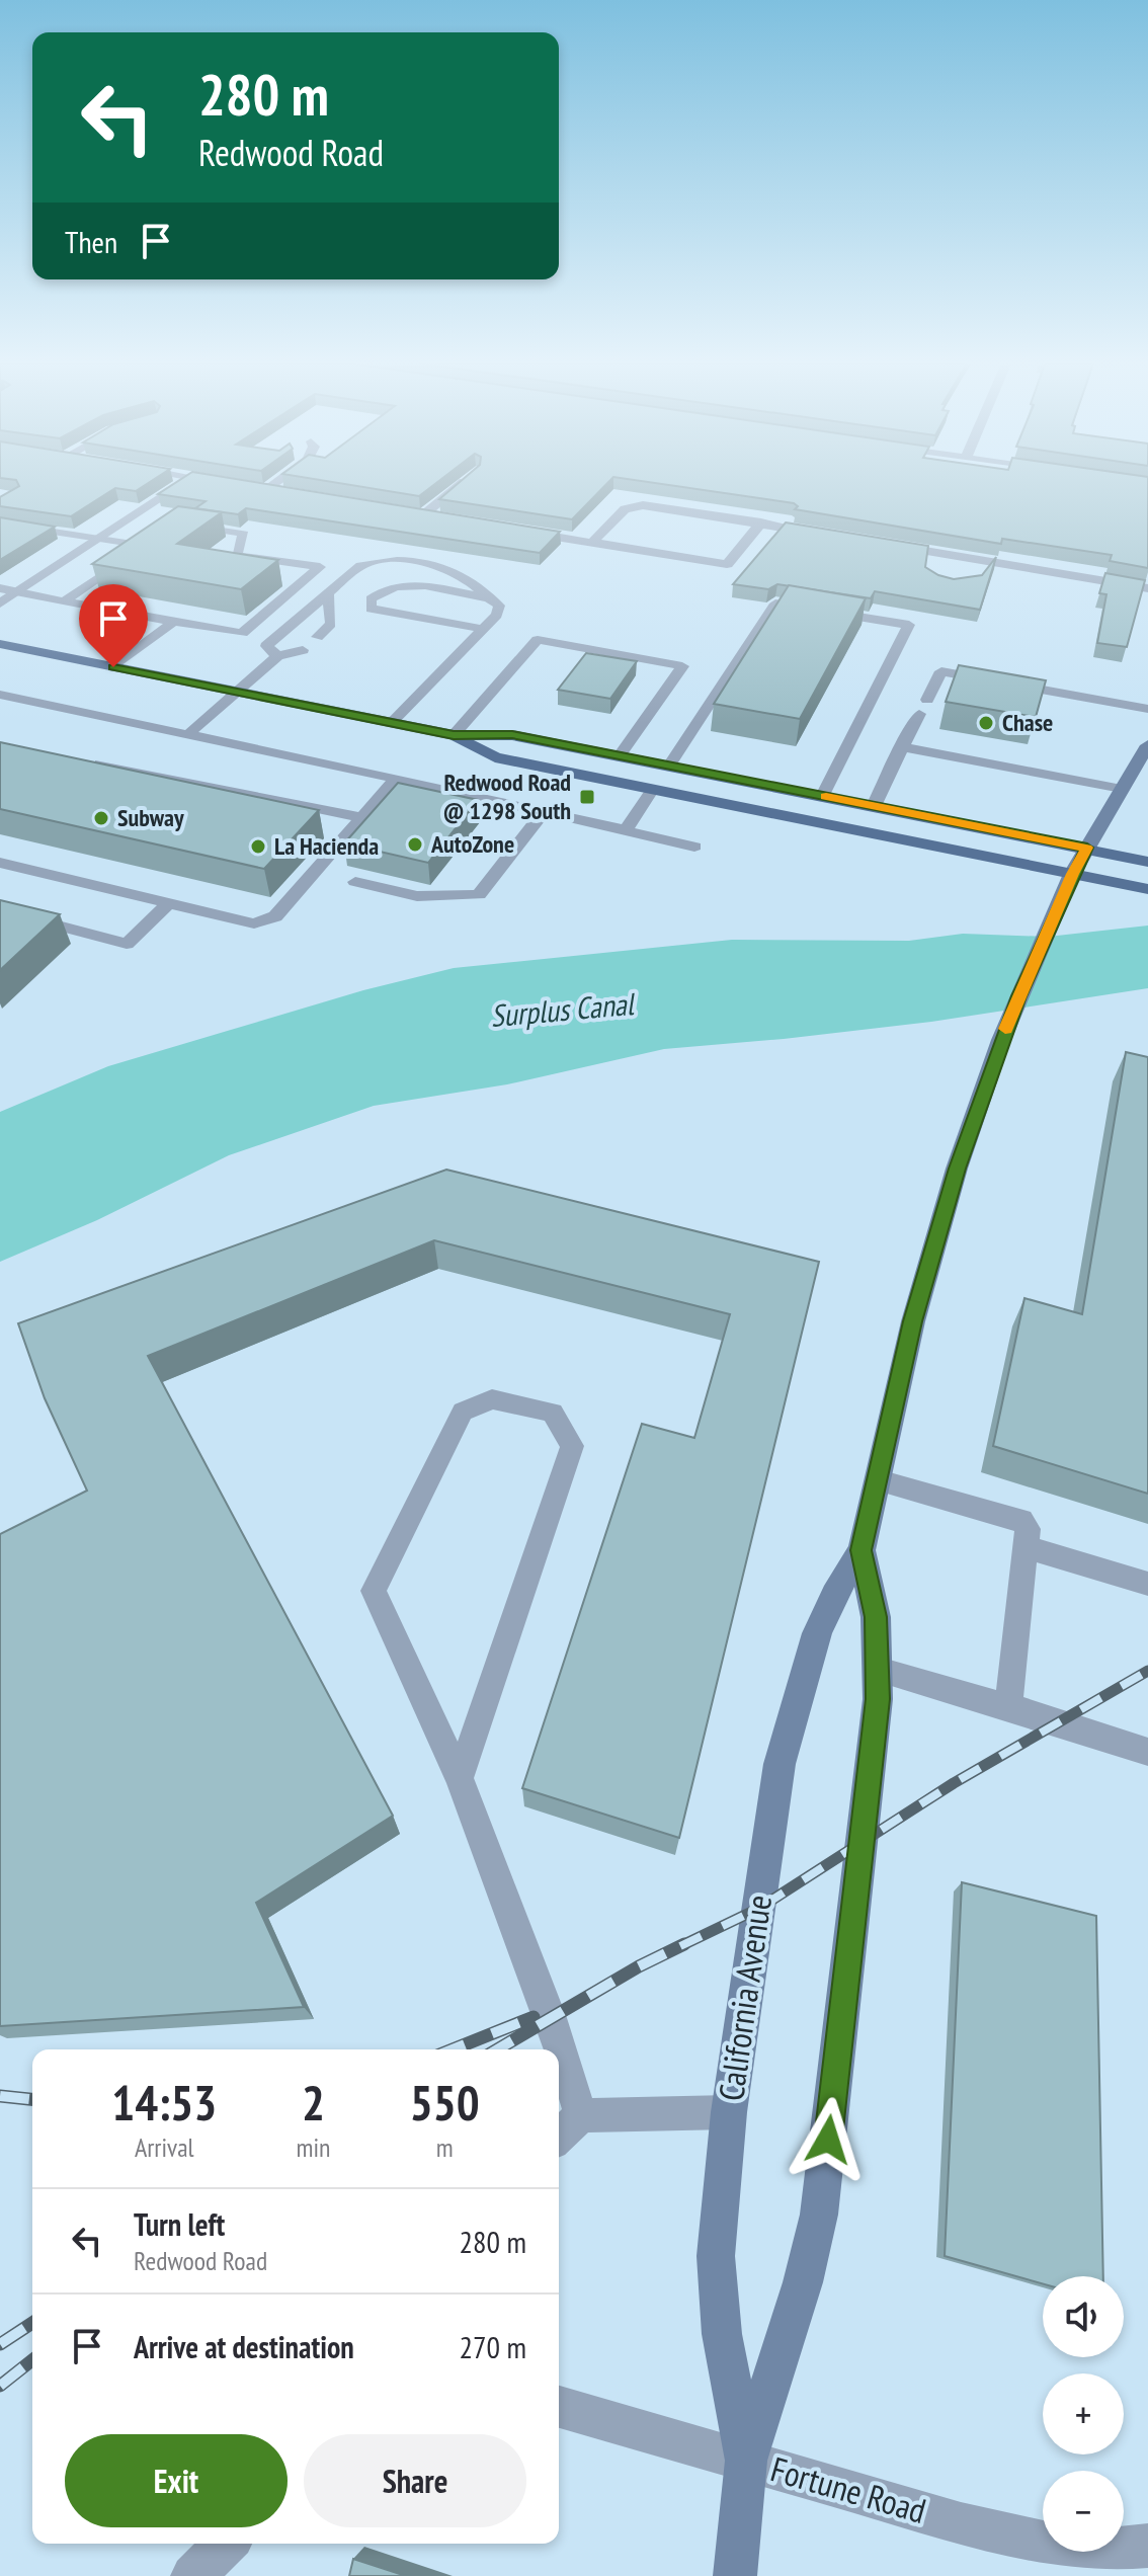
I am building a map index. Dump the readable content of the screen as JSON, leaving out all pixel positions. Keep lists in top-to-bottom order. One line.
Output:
{"streets":{"main road":["California Avenue"],"street":["Fortune Road"]},"crossings":[["California Avenue","Fortune Road"]],"water":["Surplus Canal"],"places":{"other":["Chase","Subway","AutoZone","La Hacienda"],"transit":["Redwood Road @ 1298 South"]},"page":{"turn":["280 m","Redwood Road"],"then":"Then","eta":["14:53","Arrival","2","min","550","m"],"list":[{"name":"Turn left","note":"Redwood Road","value":"280 m"},{"name":"Arrive at destination","value":"270 m"}],"map_buttons":["+","−"],"buttons":["Exit","Share"]}}
